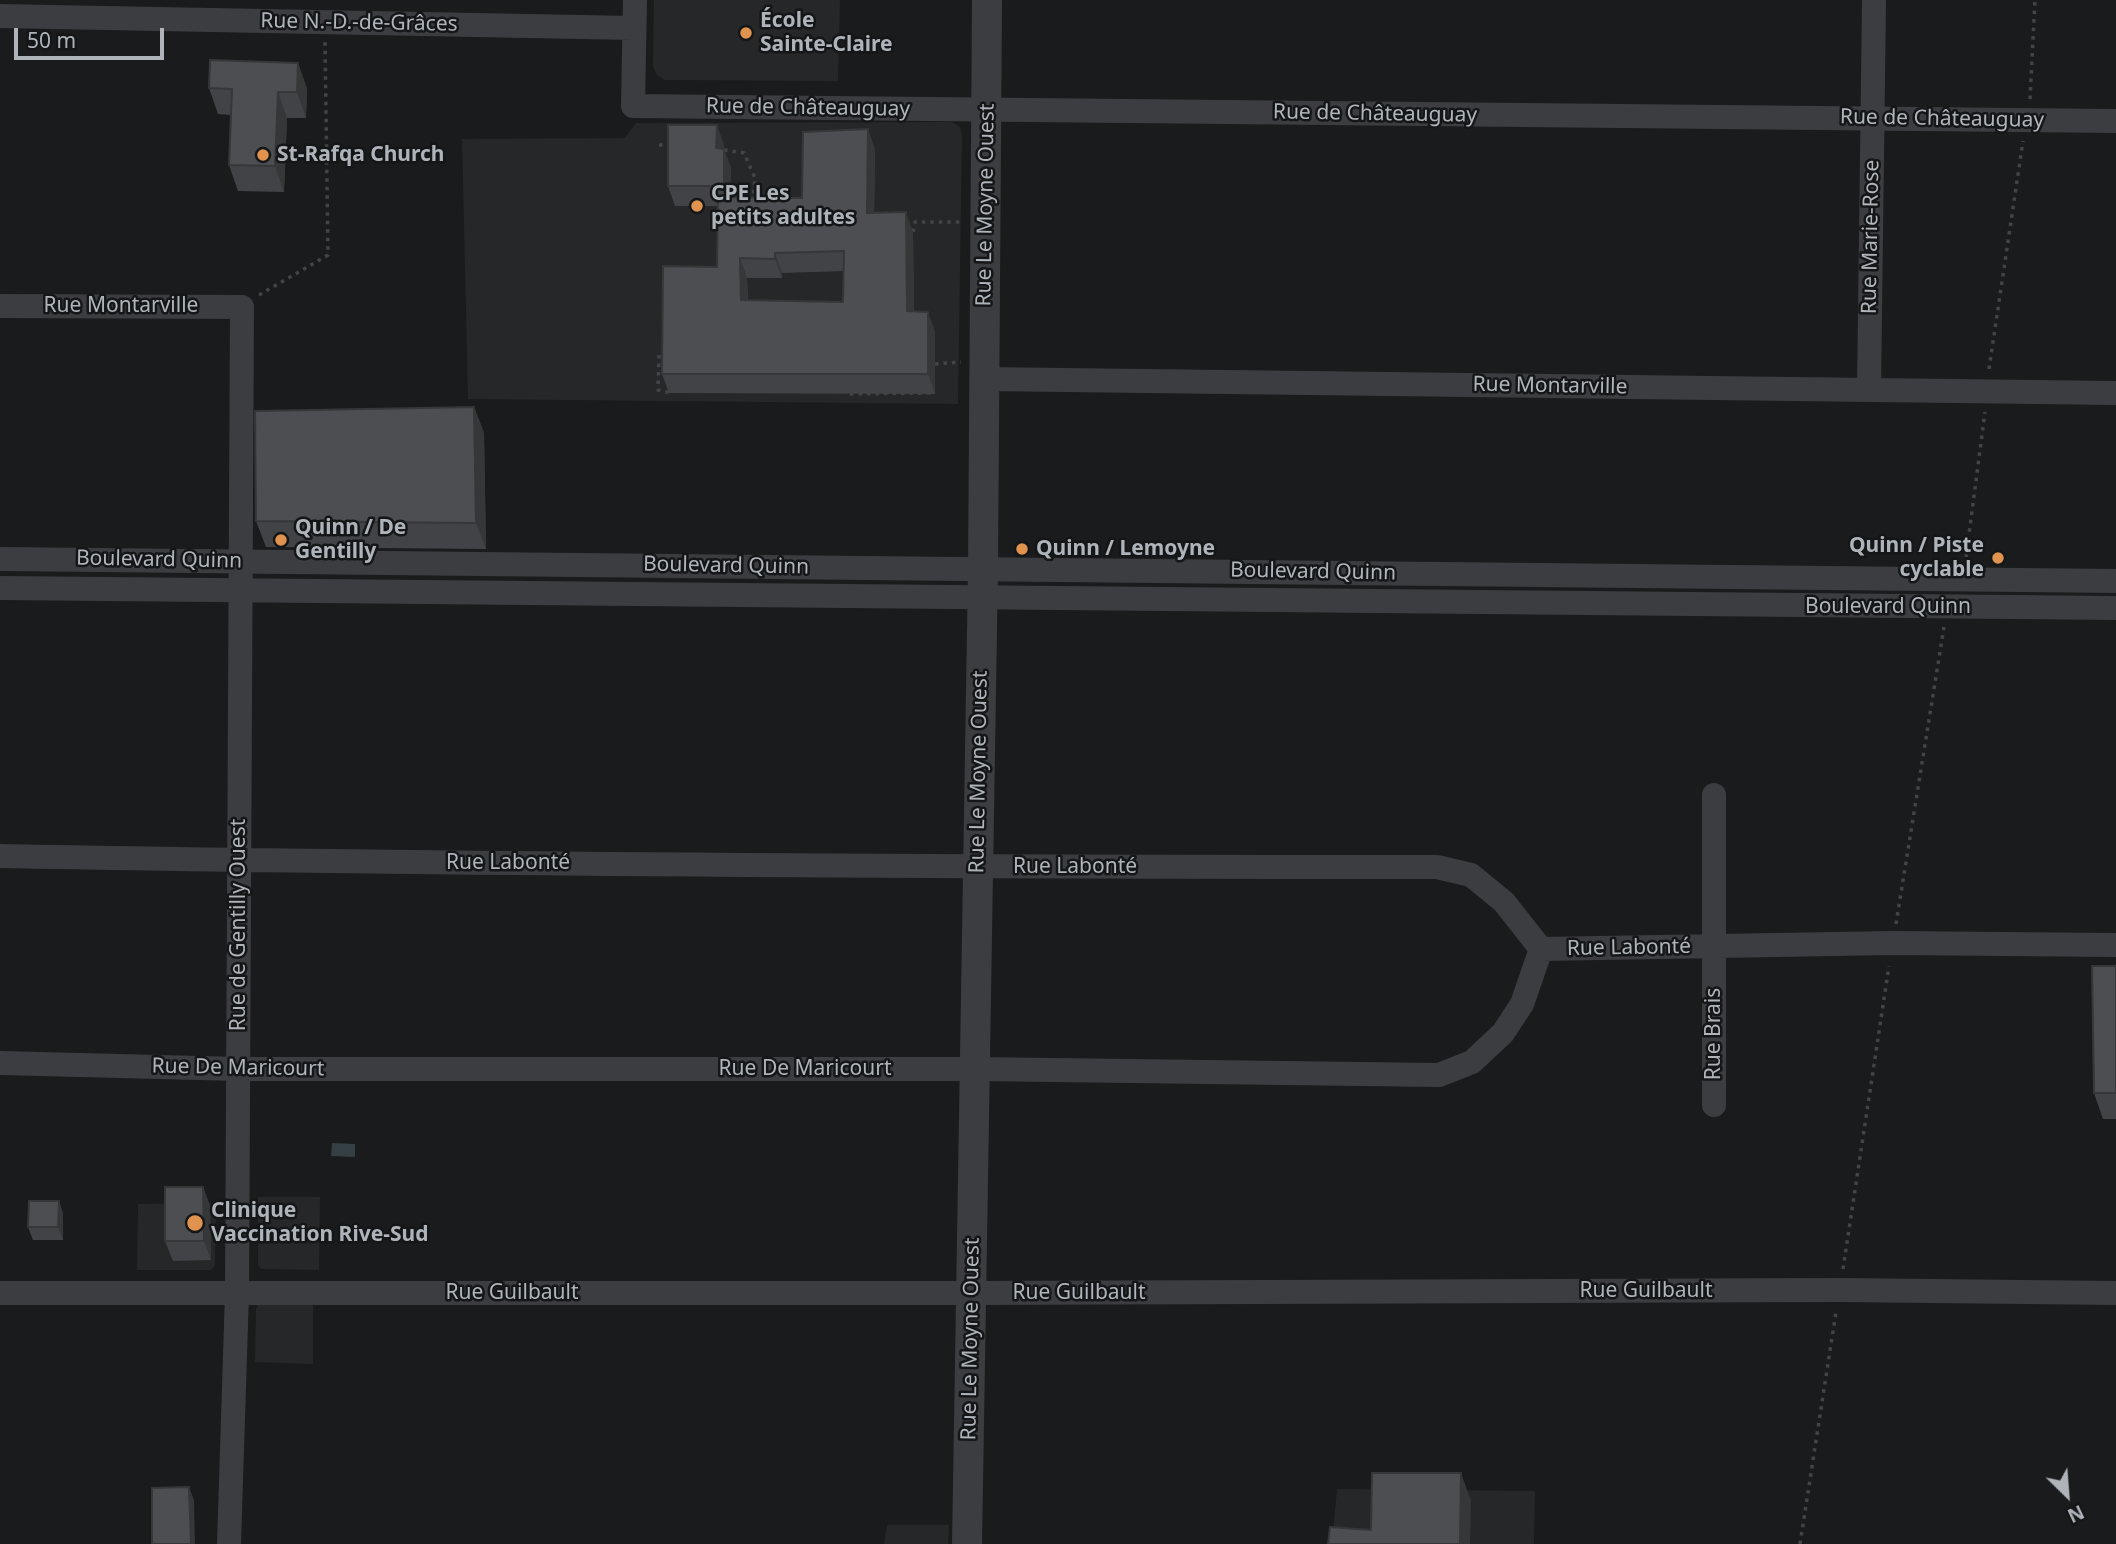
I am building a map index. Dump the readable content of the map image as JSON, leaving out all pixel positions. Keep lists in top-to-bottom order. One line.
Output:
{"streets":{"street":["Rue N.-D.-de-Grâces","Rue de Châteauguay","Rue Le Moyne Ouest","Rue Marie-Rose","Rue Montarville","Boulevard Quinn","Rue Labonté","Rue de Gentilly Ouest","Rue Brais","Rue De Maricourt","Rue Guilbault"]},"crossings":[["Rue N.-D.-de-Grâces","Rue de Châteauguay"],["Rue de Châteauguay","Rue Le Moyne Ouest"],["Rue de Châteauguay","Rue Marie-Rose"],["Rue Le Moyne Ouest","Rue Montarville"],["Rue Le Moyne Ouest","Boulevard Quinn"],["Rue Le Moyne Ouest","Rue Labonté"],["Rue Le Moyne Ouest","Rue De Maricourt"],["Rue Le Moyne Ouest","Rue Guilbault"],["Rue Marie-Rose","Rue Montarville"],["Rue Montarville","Rue de Gentilly Ouest"],["Boulevard Quinn","Rue de Gentilly Ouest"],["Rue Labonté","Rue de Gentilly Ouest"],["Rue Labonté","Rue Brais"],["Rue Labonté","Rue De Maricourt"],["Rue de Gentilly Ouest","Rue De Maricourt"],["Rue de Gentilly Ouest","Rue Guilbault"]],"places":["École Sainte-Claire","St-Rafqa Church","CPE Les petits adultes","Quinn / De Gentilly","Quinn / Lemoyne","Quinn / Piste cyclable","Clinique Vaccination Rive-Sud"],"scale_bar":"50 m","north":"bottom right"}
